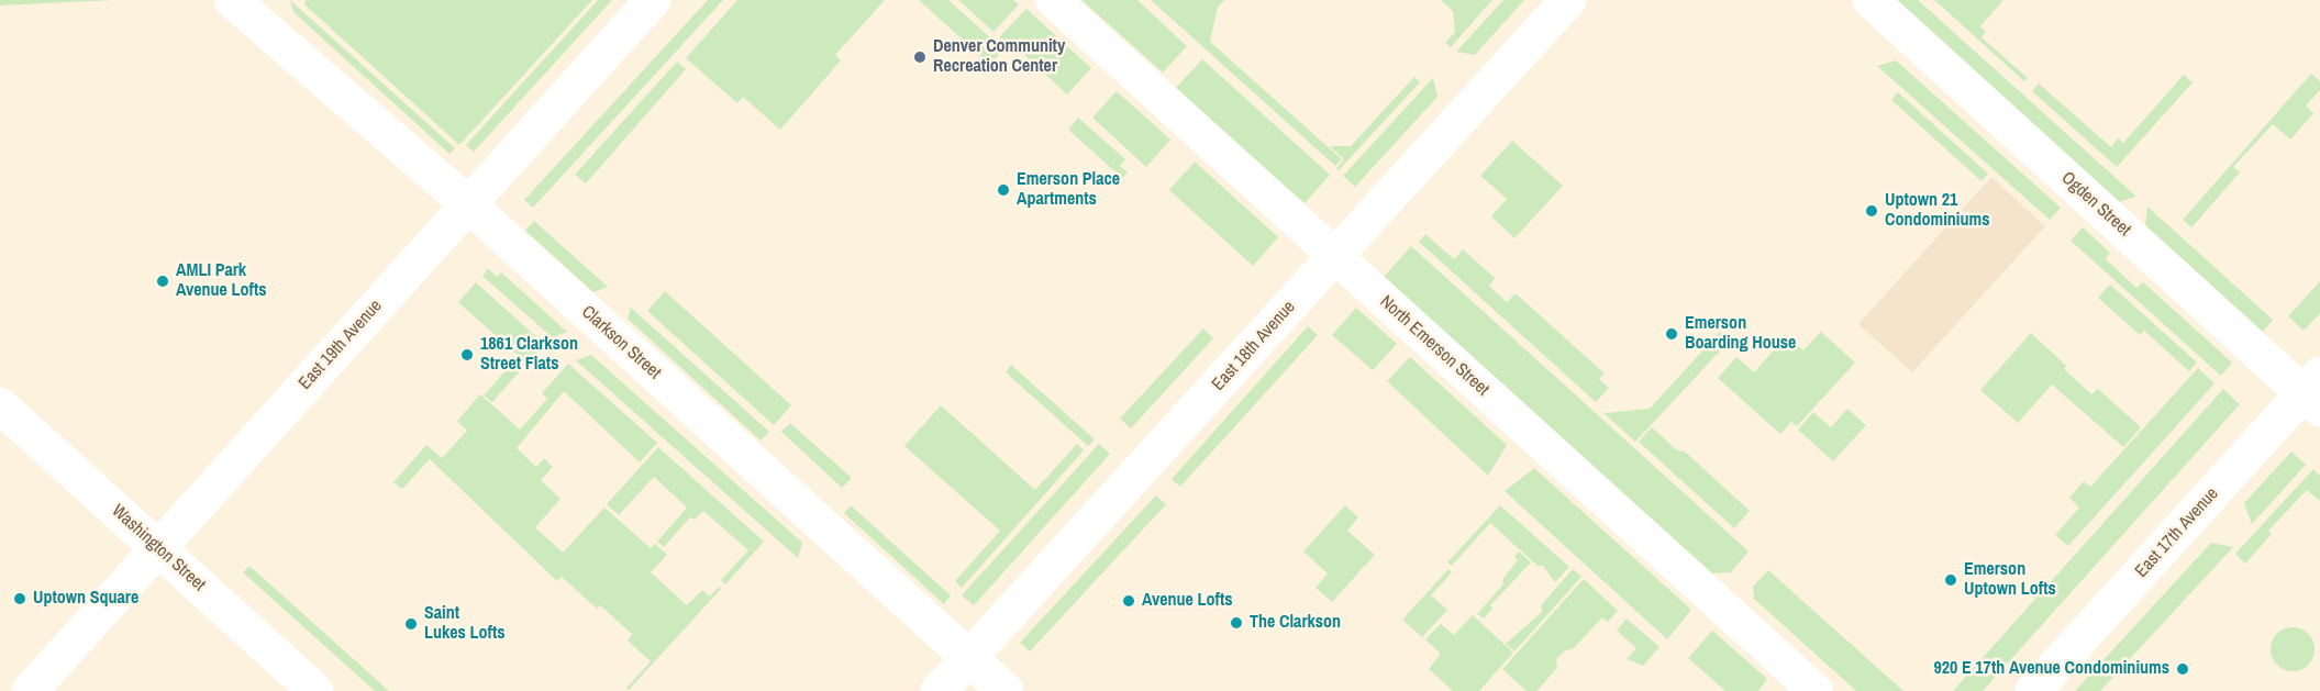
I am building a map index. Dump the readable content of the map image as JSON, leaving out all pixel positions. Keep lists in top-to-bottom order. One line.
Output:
{"streets":{"street":["Ogden Street","Clarkson Street","East 19th Avenue","East 18th Avenue","North Emerson Street","East 17th Avenue","Washington Street"]},"crossings":[["Ogden Street","East 17th Avenue"],["Clarkson Street","East 19th Avenue"],["Clarkson Street","East 18th Avenue"],["East 19th Avenue","Washington Street"],["East 18th Avenue","North Emerson Street"]],"places":["Denver Community Recreation Center","Emerson Place Apartments","Uptown 21 Condominiums","AMLI Park Avenue Lofts","Emerson Boarding House","1861 Clarkson Street Flats","Emerson Uptown Lofts","Uptown Square","Avenue Lofts","The Clarkson","Saint Lukes Lofts","920 E 17th Avenue Condominiums"]}
